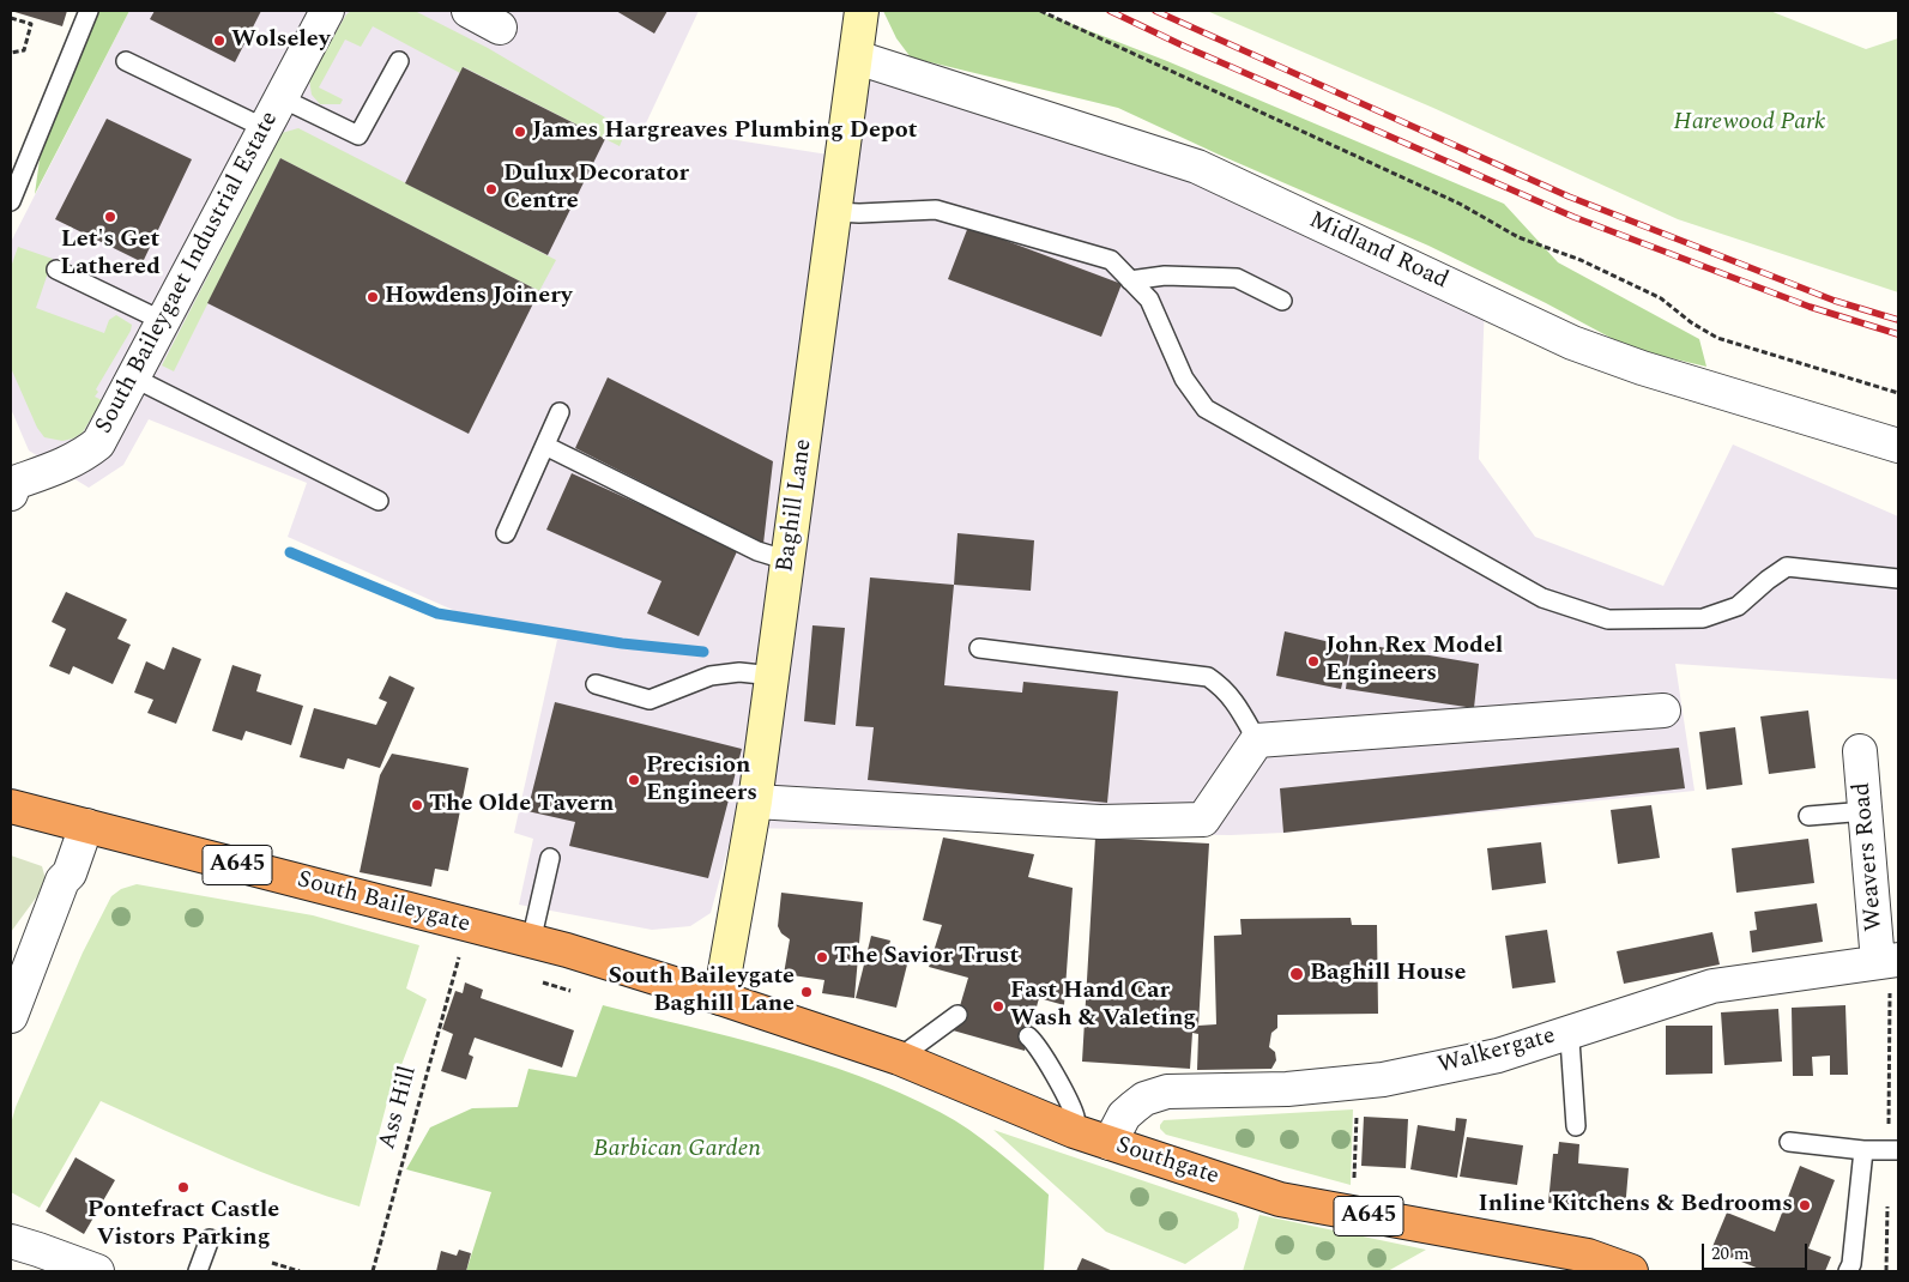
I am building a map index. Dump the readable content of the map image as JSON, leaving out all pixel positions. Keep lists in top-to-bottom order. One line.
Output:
{"streets":{"highway":["A645","South Baileygate","Southgate"],"street":["Midland Road","South Baileygaet Industrial Estate","Baghill Lane","Weavers Road","Walkergate"],"path":["Ass Hill"]},"crossings":[["Midland Road","Baghill Lane"],["Baghill Lane","South Baileygate"],["Baghill Lane","Southgate"],["Weavers Road","Walkergate"],["South Baileygate","Southgate"],["Walkergate","Southgate"]],"parks":["Harewood Park","Barbican Garden"],"places":["Wolseley","James Hargreaves Plumbing Depot","Dulux Decorator Centre","Let's Get Lathered","Howdens Joinery","John Rex Model Engineers","Precision Engineers","The Olde Tavern","The Savior Trust","Baghill House","South Baileygate Baghill Lane","Fast Hand Car Wash & Valeting","Pontefract Castle Vistors Parking","Inline Kitchens & Bedrooms"],"scale_bar":"20 m"}
